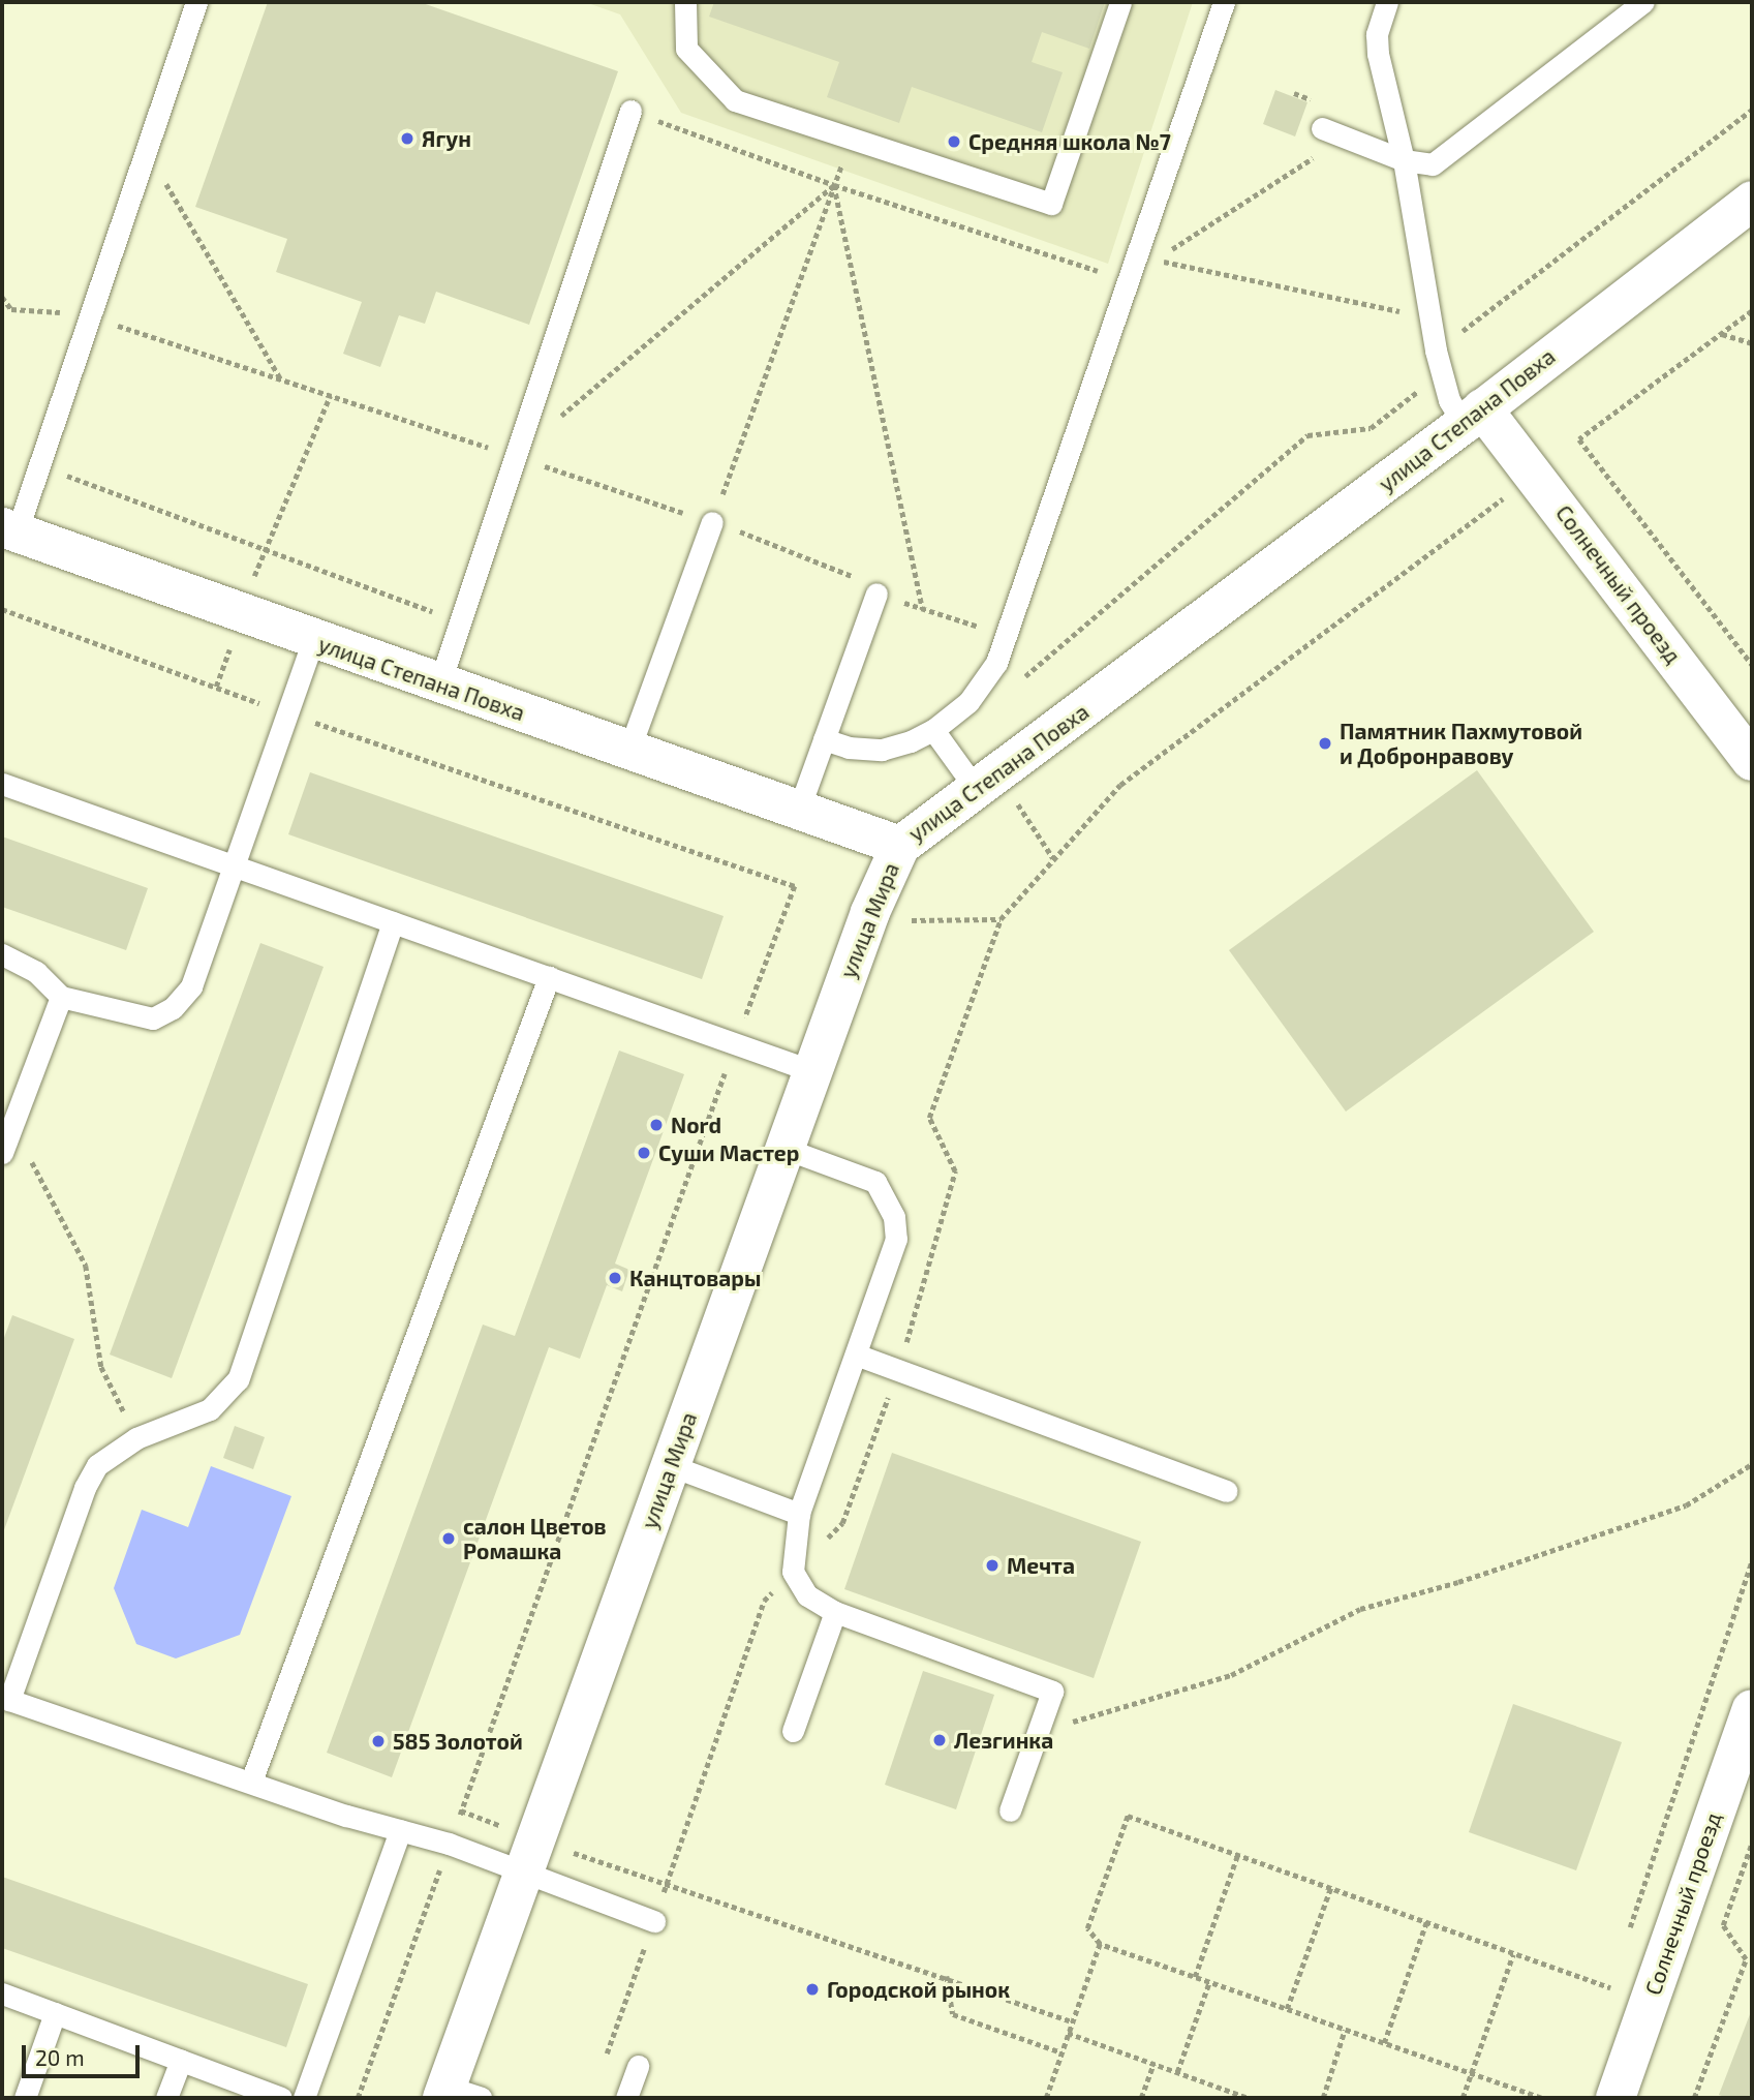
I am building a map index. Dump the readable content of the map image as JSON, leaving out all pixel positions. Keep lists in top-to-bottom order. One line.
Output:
{"streets":{"street":["улица Степана Повха","Солнечный проезд","улица Мира"]},"crossings":[["улица Степана Повха","Солнечный проезд"],["улица Степана Повха","улица Мира"]],"places":["Ягун","Средняя школа №7","Памятник Пахмутовой и Добронравову","Nord","Суши Мастер","Канцтовары","салон Цветов Ромашка","Мечта","Лезгинка","585 Золотой","Городской рынок"],"scale_bar":"20 m"}
